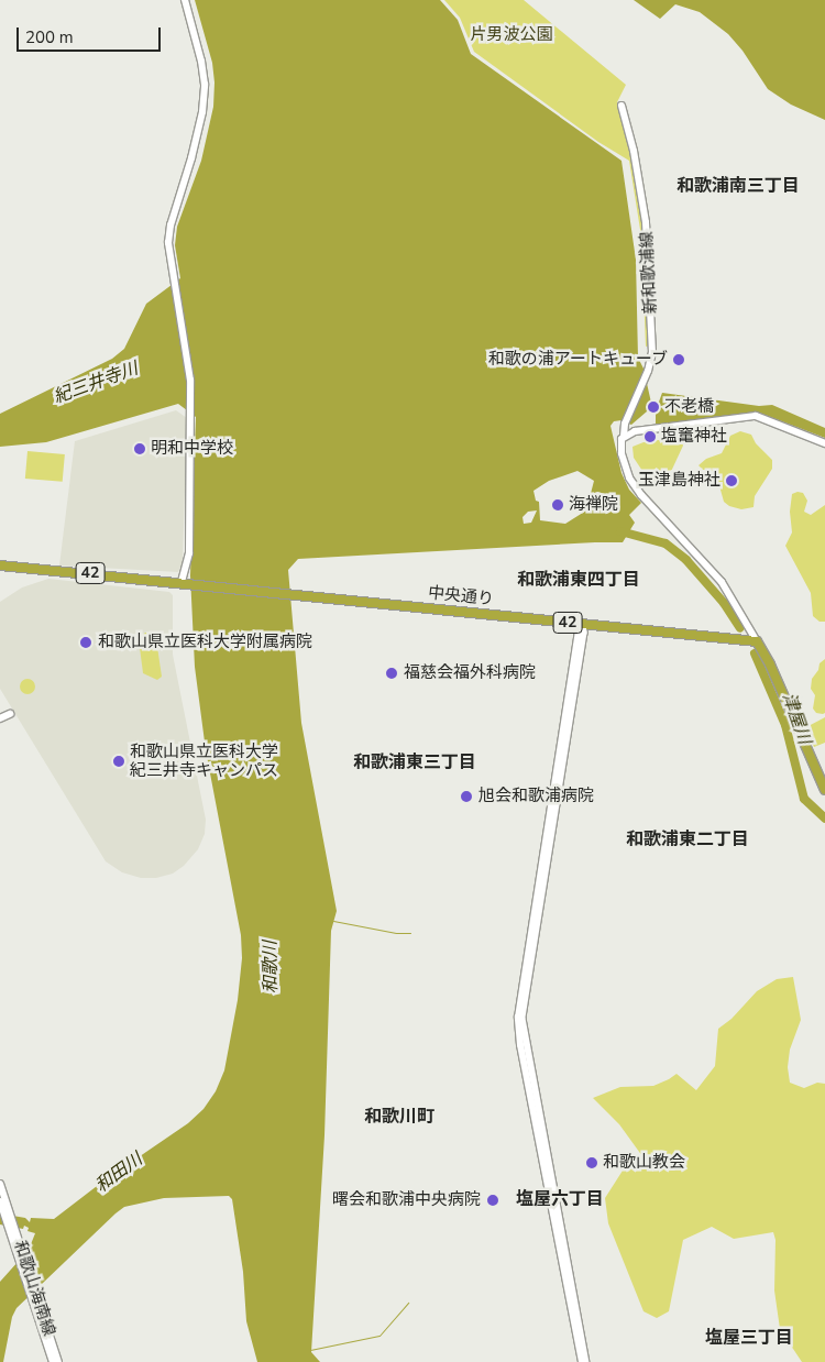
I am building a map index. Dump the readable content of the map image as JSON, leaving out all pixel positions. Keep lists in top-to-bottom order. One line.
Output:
{"streets":{"highway":["42","中央通り"],"main road":["新和歌浦線","和歌山海南線"]},"crossings":[["新和歌浦線","中央通り"]],"districts":["和歌浦南三丁目","和歌浦東四丁目","和歌浦東三丁目","和歌浦東二丁目","和歌川町","塩屋六丁目","塩屋三丁目"],"water":["紀三井寺川","津屋川","和歌川","和田川"],"parks":["片男波公園"],"places":["和歌の浦アートキューブ","不老橋","塩竃神社","明和中学校","玉津島神社","海禅院","和歌山県立医科大学附属病院","福慈会福外科病院","和歌山県立医科大学 紀三井寺キャンパス","旭会和歌浦病院","和歌山教会","曙会和歌浦中央病院"],"scale_bar":"200 m"}
